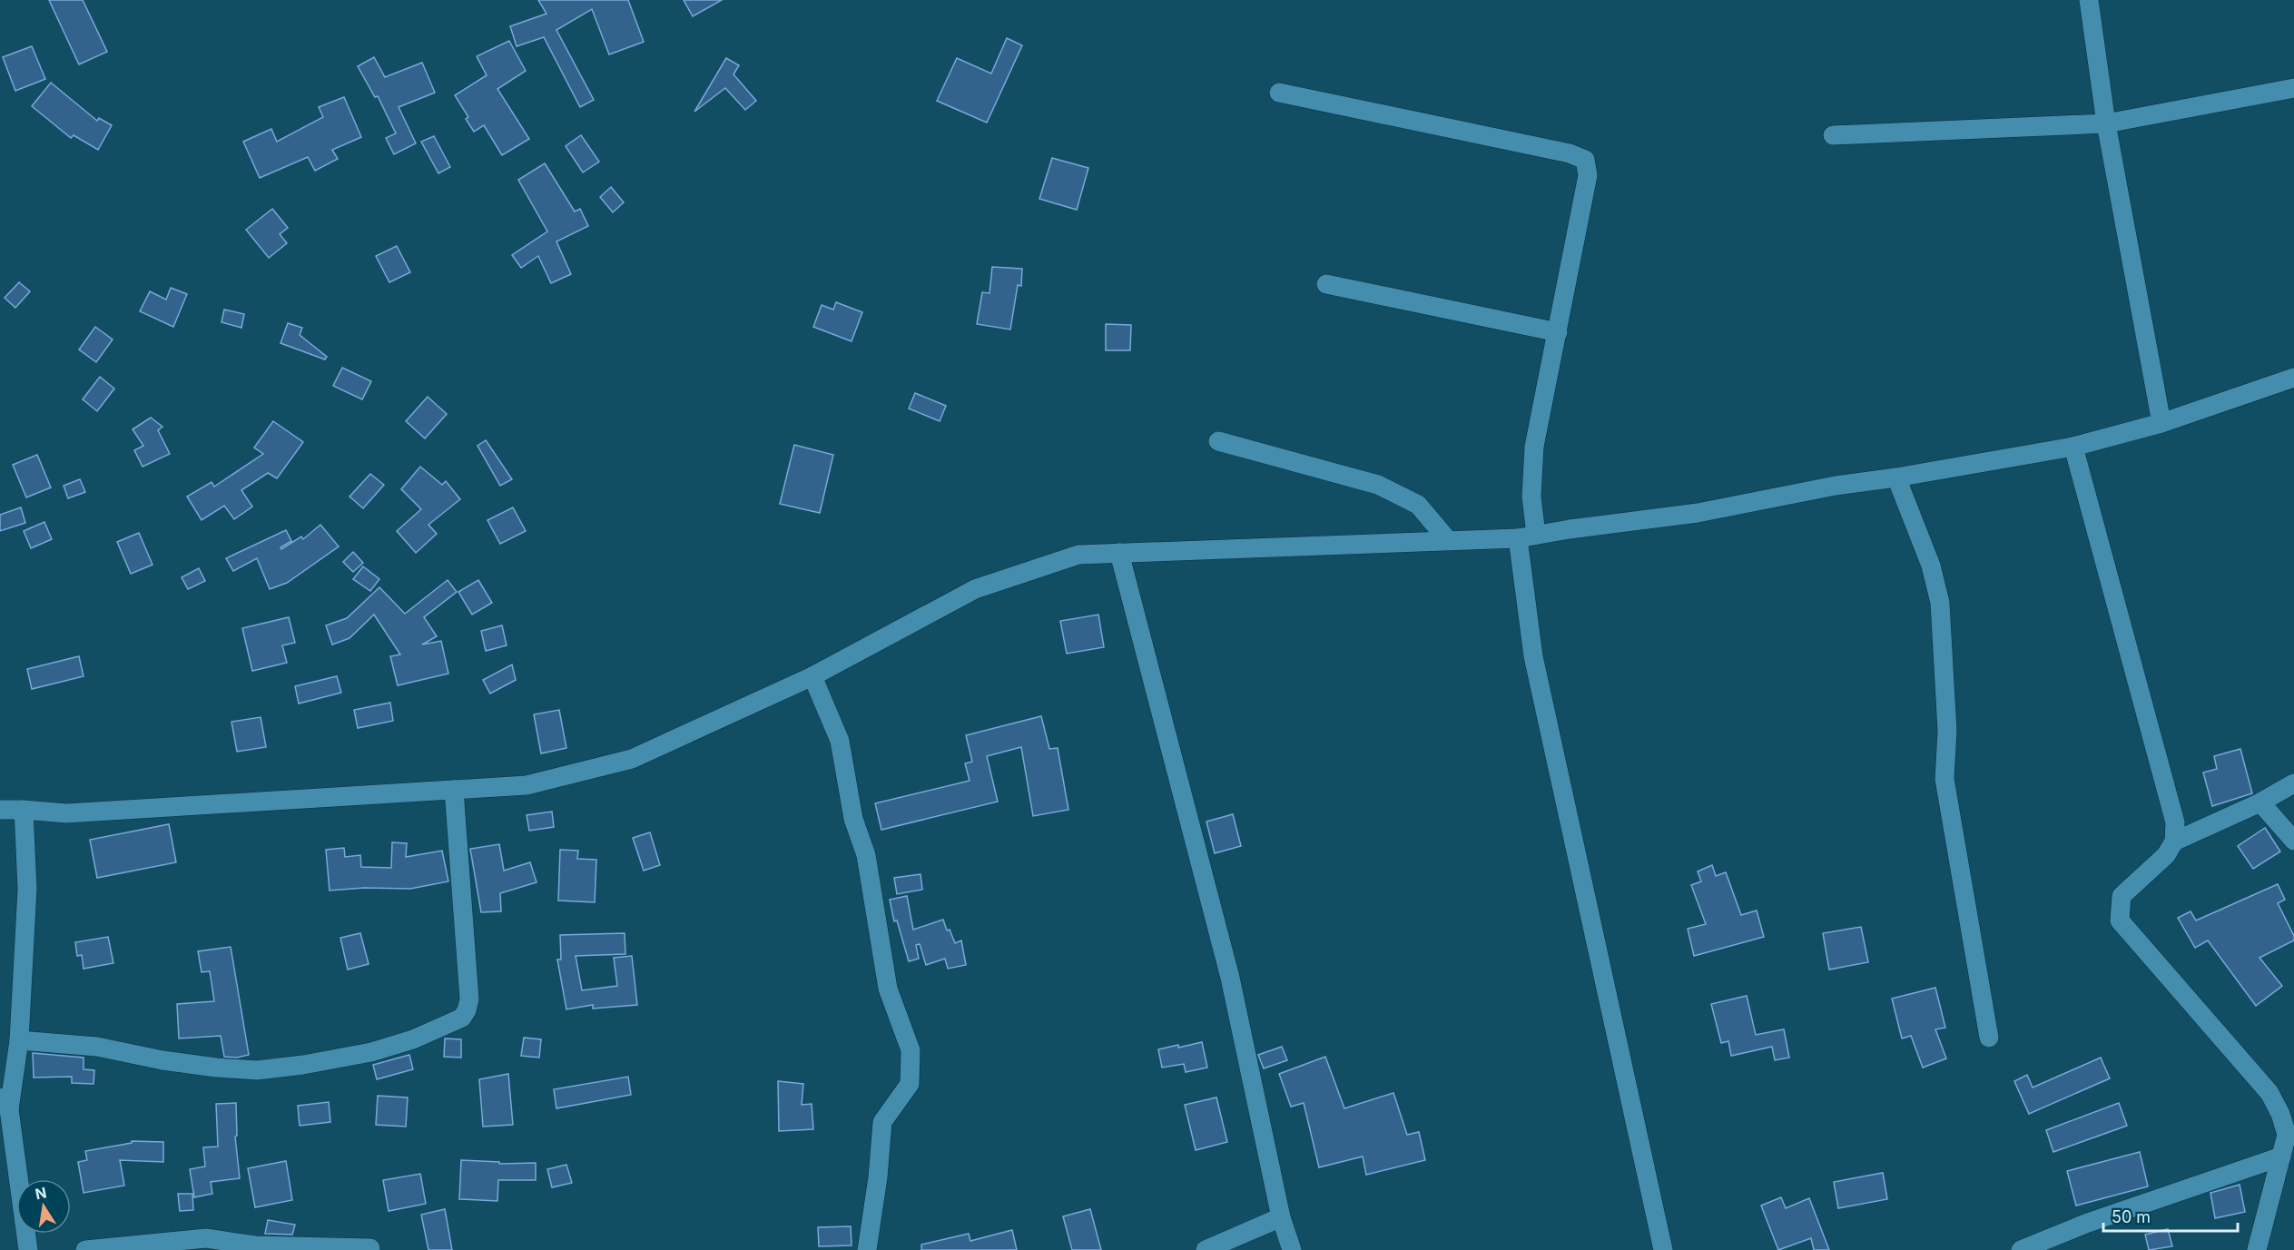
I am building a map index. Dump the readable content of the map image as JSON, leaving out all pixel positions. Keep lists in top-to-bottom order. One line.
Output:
{"scale_bar":"50 m","north":"top"}
